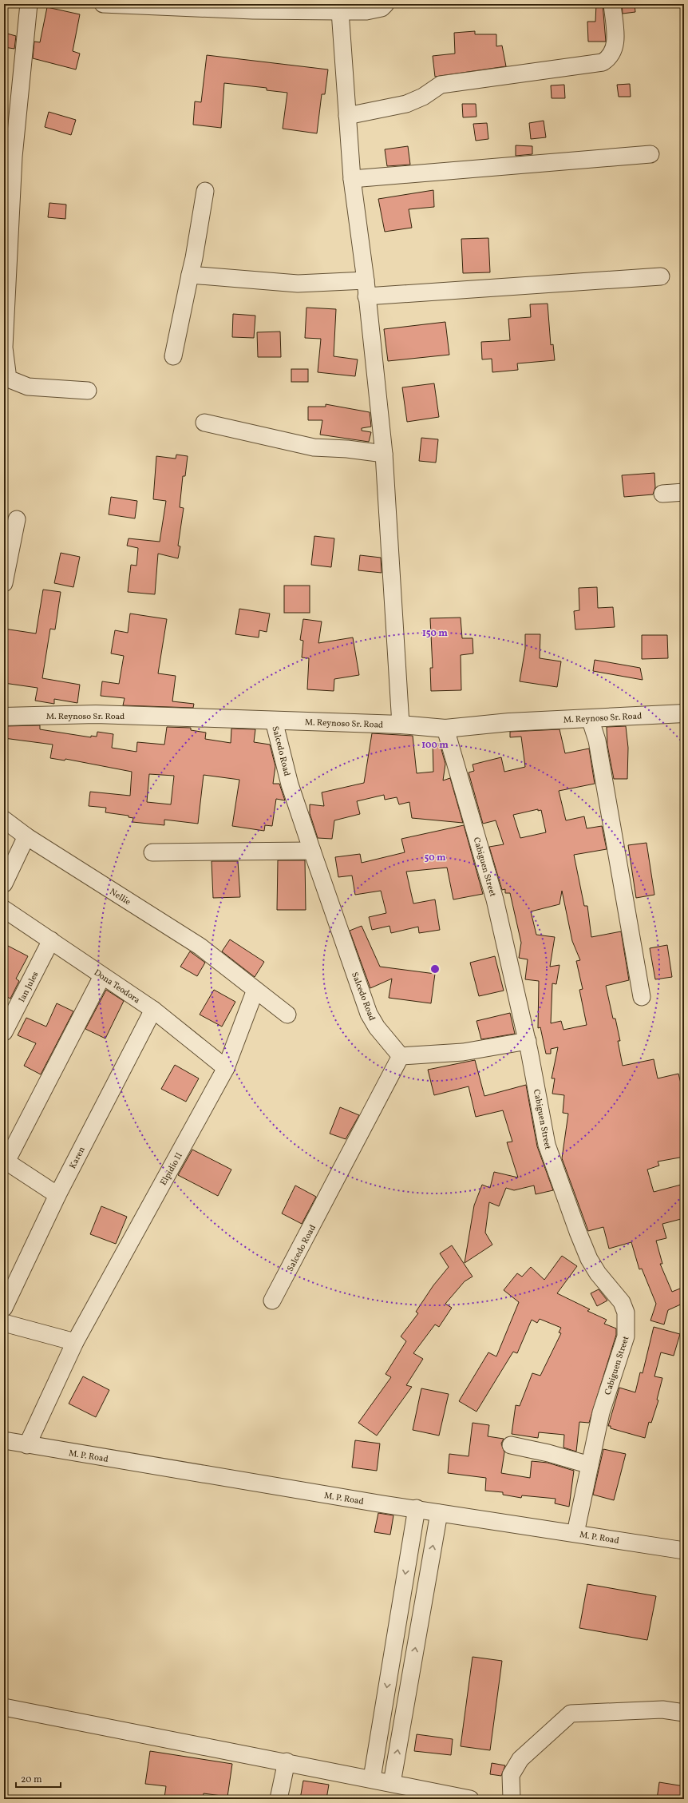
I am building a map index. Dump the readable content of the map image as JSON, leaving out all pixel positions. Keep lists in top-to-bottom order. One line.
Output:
{"streets":{"street":["M. Reynoso Sr. Road","Salcedo Road","Cabiguen Street","Nellie","Dona Teodora","Ian Jules","Karen","Elpidio II","M. P. Road"]},"crossings":[["M. Reynoso Sr. Road","Salcedo Road"],["M. Reynoso Sr. Road","Cabiguen Street"],["Cabiguen Street","M. P. Road"],["Nellie","Elpidio II"],["Dona Teodora","Ian Jules"],["Dona Teodora","Karen"],["Dona Teodora","Elpidio II"],["Elpidio II","M. P. Road"]],"scale_bar":"20 m","rings":["150 m","100 m","50 m"]}
